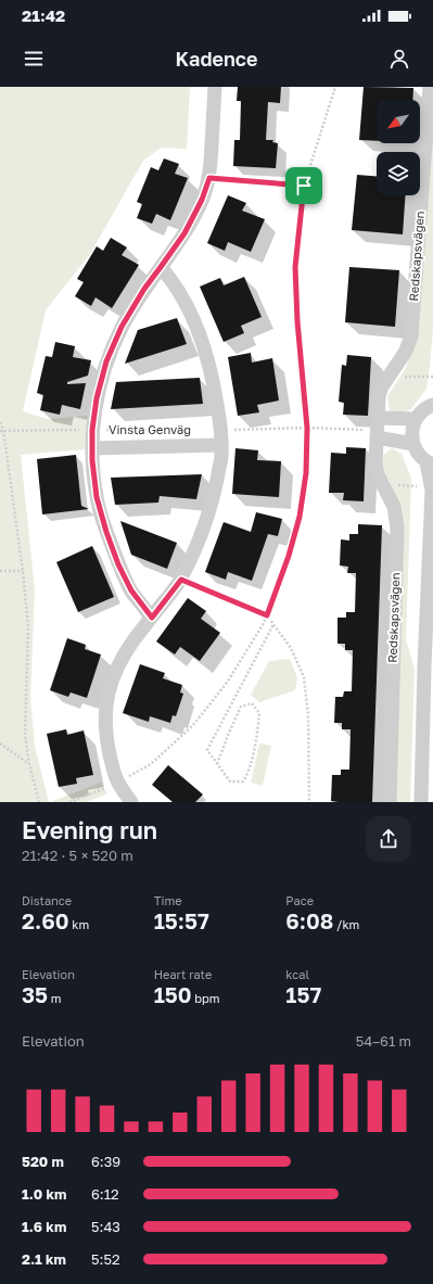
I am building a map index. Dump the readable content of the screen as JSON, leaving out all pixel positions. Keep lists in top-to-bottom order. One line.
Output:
{"streets":{"street":["Redskapsvägen"],"path":["Vinsta Genväg"]},"north":"bottom left","page":{"status":"21:42","header":"Kadence","heading":["Evening run","21:42 · 5 × 520 m"],"stats":[["Distance","2.60 km"],["Time","15:57"],["Pace","6:08 /km"],["Elevation","35 m"],["Heart rate","150 bpm"],["kcal","157"]],"chart":["Elevation","54–61 m"],"list":[{"name":"520 m","note":"6:39"},{"name":"1.0 km","note":"6:12"},{"name":"1.6 km","note":"5:43"},{"name":"2.1 km","note":"5:52"}]}}
